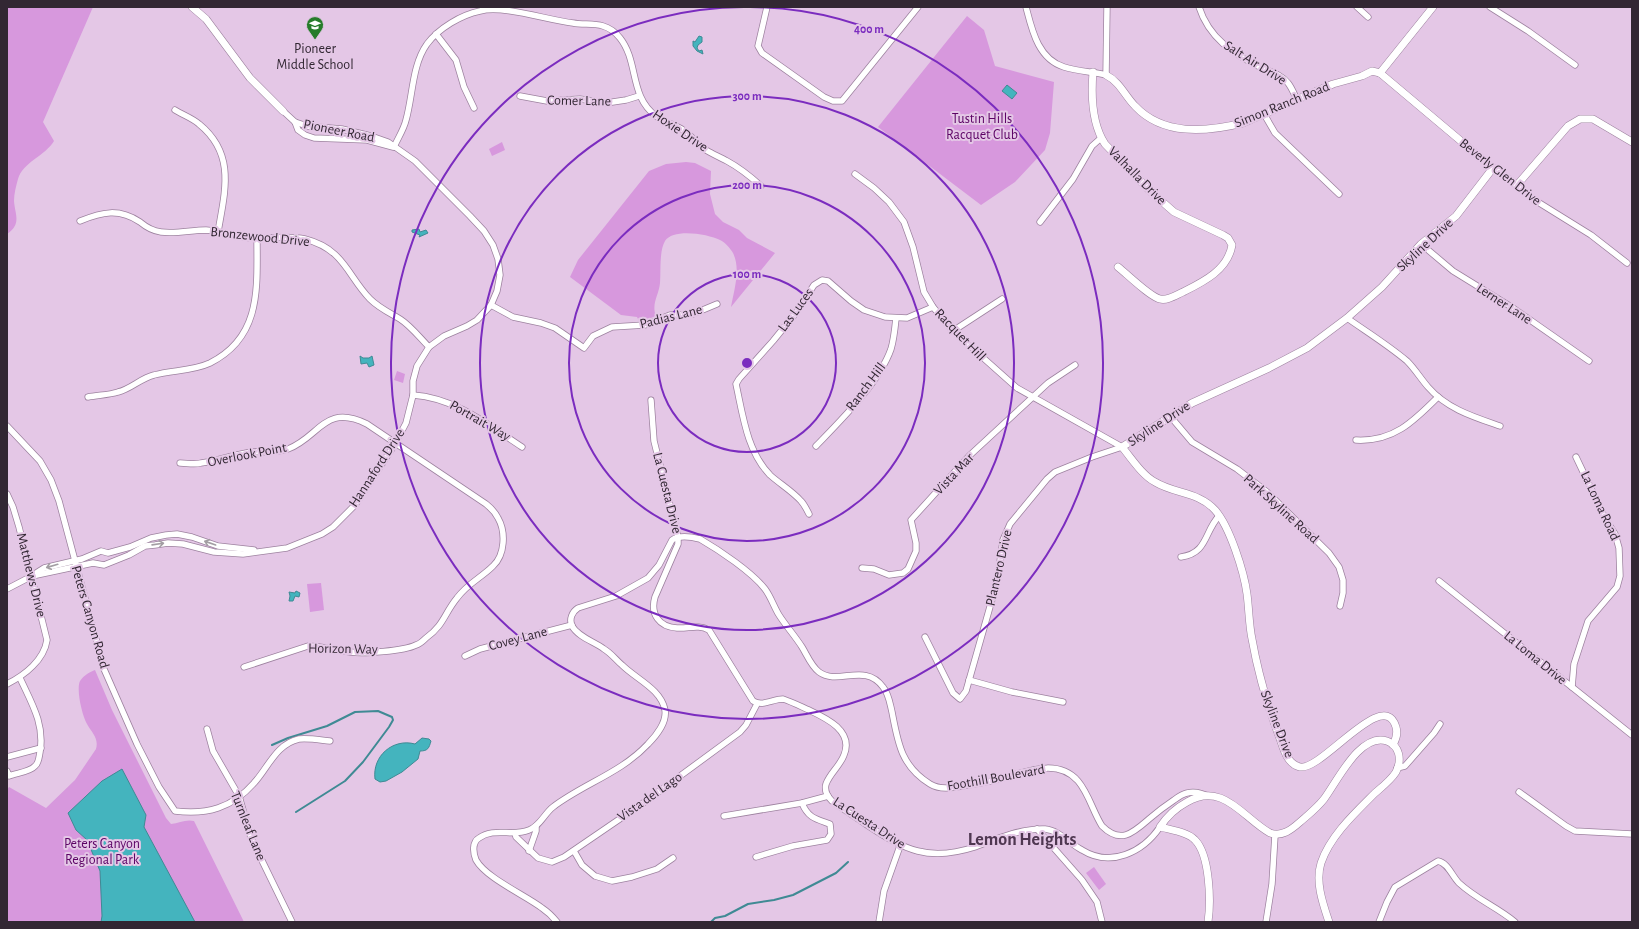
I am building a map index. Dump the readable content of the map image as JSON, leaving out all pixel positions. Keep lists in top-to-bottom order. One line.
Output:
{"streets":{"street":["Salt Air Drive","Comer Lane","Simon Ranch Road","Pioneer Road","Hoxie Drive","Beverly Glen Drive","Valhalla Drive","Bronzewood Drive","Skyline Drive","Lerner Lane","Las Luces","Padias Lane","Racquet Hill","Ranch Hill","Portrait Way","Overlook Point","Hannaford Drive","Vista Mar","La Cuesta Drive","La Loma Road","Park Skyline Road","Plantero Drive","Matthews Drive","Peters Canyon Road","Covey Lane","Horizon Way","La Loma Drive","Foothill Boulevard","Vista del Lago","Turnleaf Lane"]},"crossings":[["Salt Air Drive","Simon Ranch Road"],["Comer Lane","Hoxie Drive"],["Simon Ranch Road","Beverly Glen Drive"],["Pioneer Road","Hoxie Drive"],["Pioneer Road","Hannaford Drive"],["Hoxie Drive","Hannaford Drive"],["Beverly Glen Drive","Skyline Drive"],["Bronzewood Drive","Hannaford Drive"],["Skyline Drive","Lerner Lane"],["Skyline Drive","Racquet Hill"],["Skyline Drive","Park Skyline Road"],["Skyline Drive","Plantero Drive"],["Las Luces","Racquet Hill"],["Las Luces","Ranch Hill"],["Padias Lane","Hannaford Drive"],["Racquet Hill","Vista Mar"],["Racquet Hill","Plantero Drive"],["Portrait Way","Hannaford Drive"],["Overlook Point","Hannaford Drive"],["Overlook Point","Horizon Way"],["Hannaford Drive","Matthews Drive"],["Hannaford Drive","Peters Canyon Road"],["Hannaford Drive","Horizon Way"],["La Cuesta Drive","Foothill Boulevard"],["La Cuesta Drive","Vista del Lago"],["La Loma Road","La Loma Drive"],["Peters Canyon Road","Turnleaf Lane"]],"districts":["Lemon Heights"],"parks":["Tustin Hills Racquet Club","Peters Canyon Regional Park"],"places":{"school or university":["Pioneer Middle School"]},"rings":["400 m","300 m","200 m","100 m"]}
